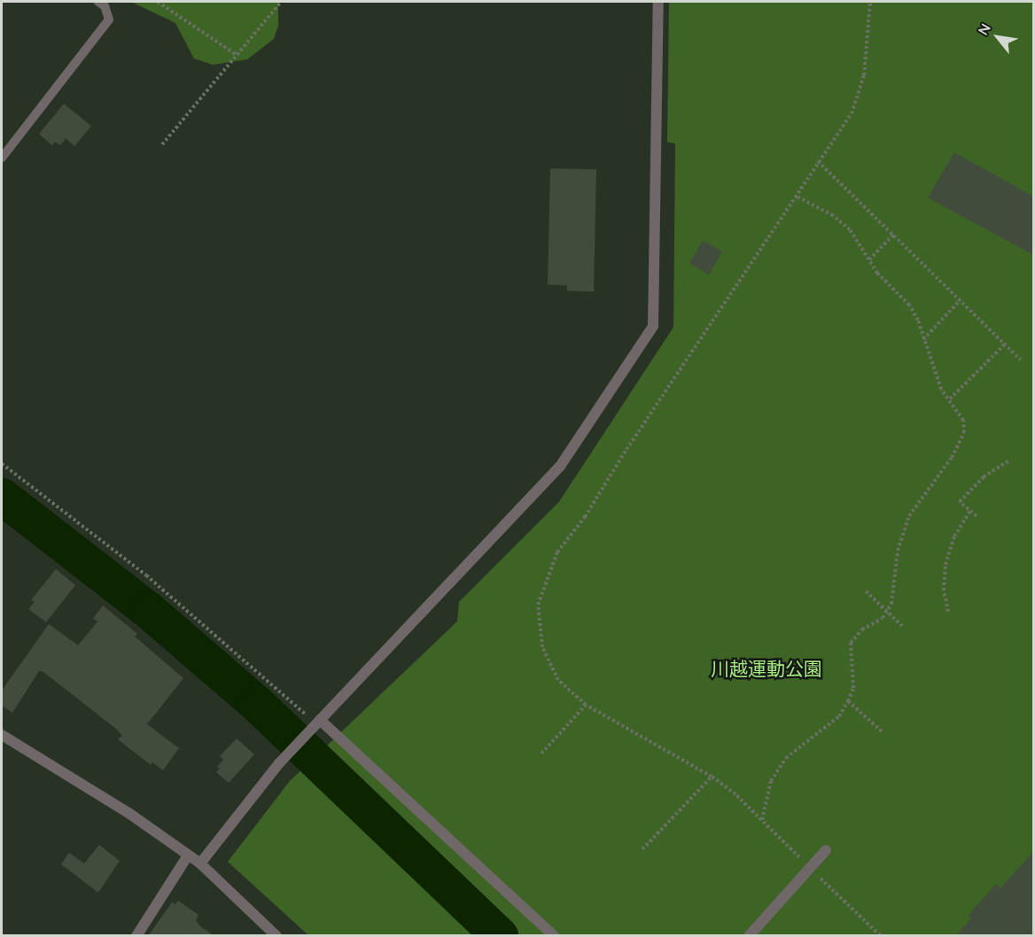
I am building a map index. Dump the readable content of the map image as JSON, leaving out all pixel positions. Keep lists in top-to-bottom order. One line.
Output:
{"parks":["川越運動公園"],"north":"top left"}
